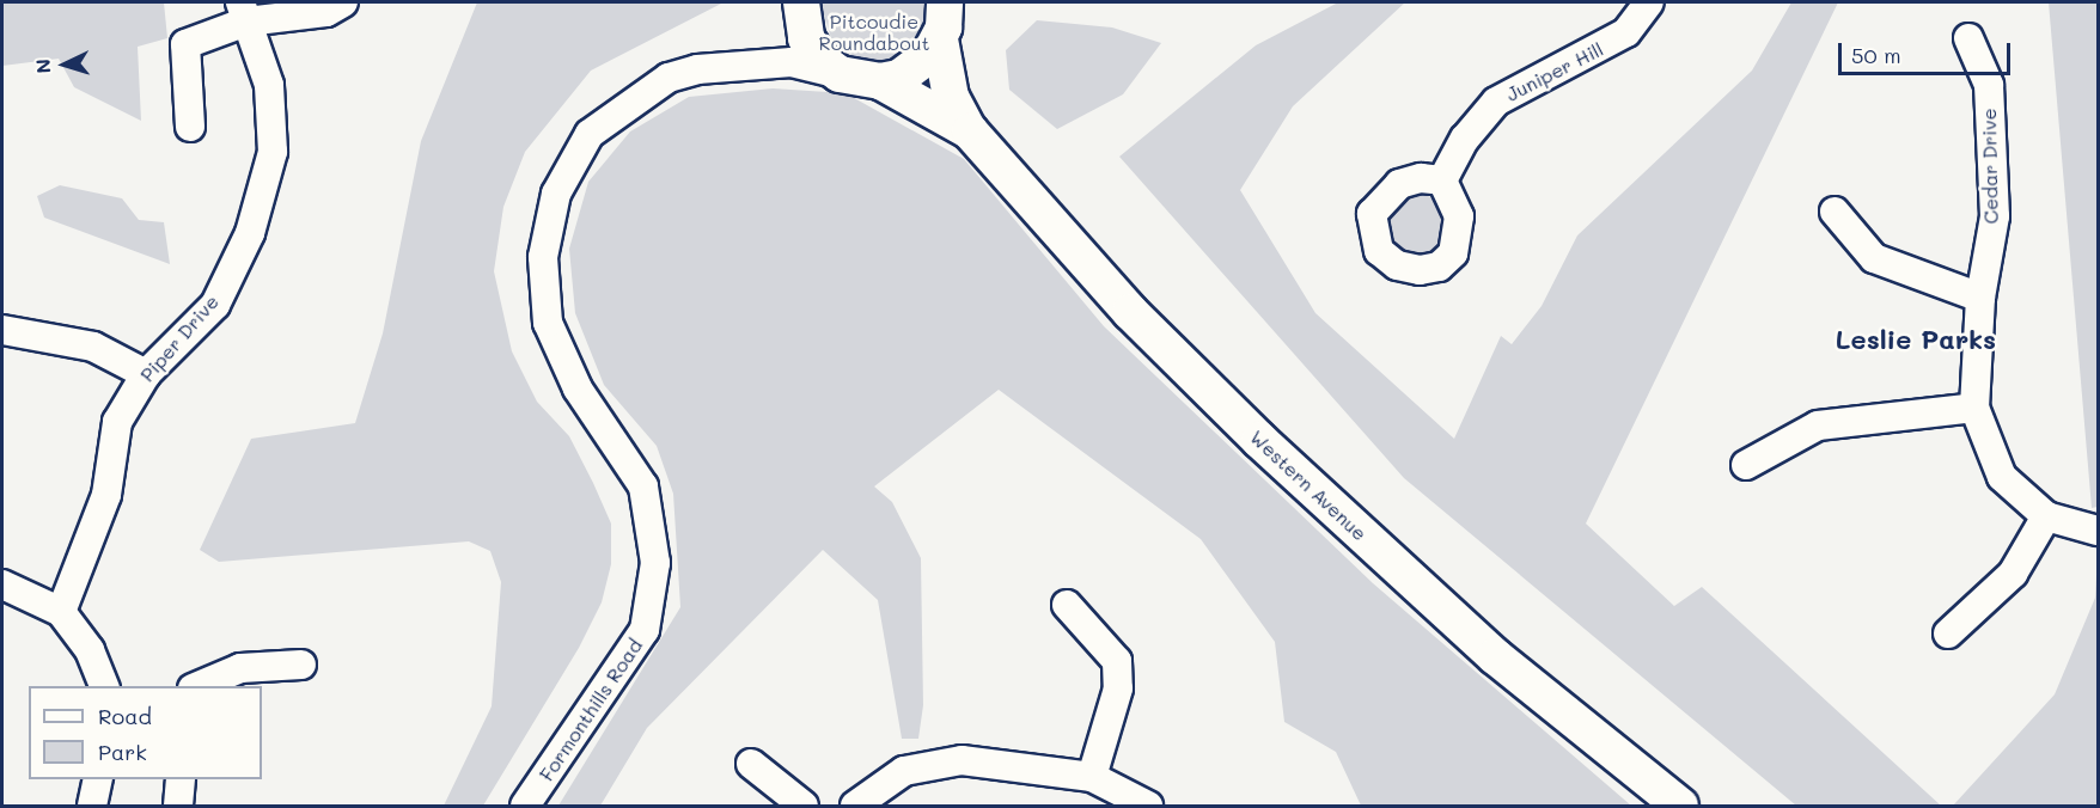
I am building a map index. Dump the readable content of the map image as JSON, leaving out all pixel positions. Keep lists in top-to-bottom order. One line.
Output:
{"streets":{"main road":["Western Avenue"],"street":["Juniper Hill","Cedar Drive","Piper Drive","Formonthills Road"]},"districts":["Leslie Parks"],"parks":["Pitcoudie Roundabout"],"legend":["Road","Park"],"scale_bar":"50 m","north":"left"}
